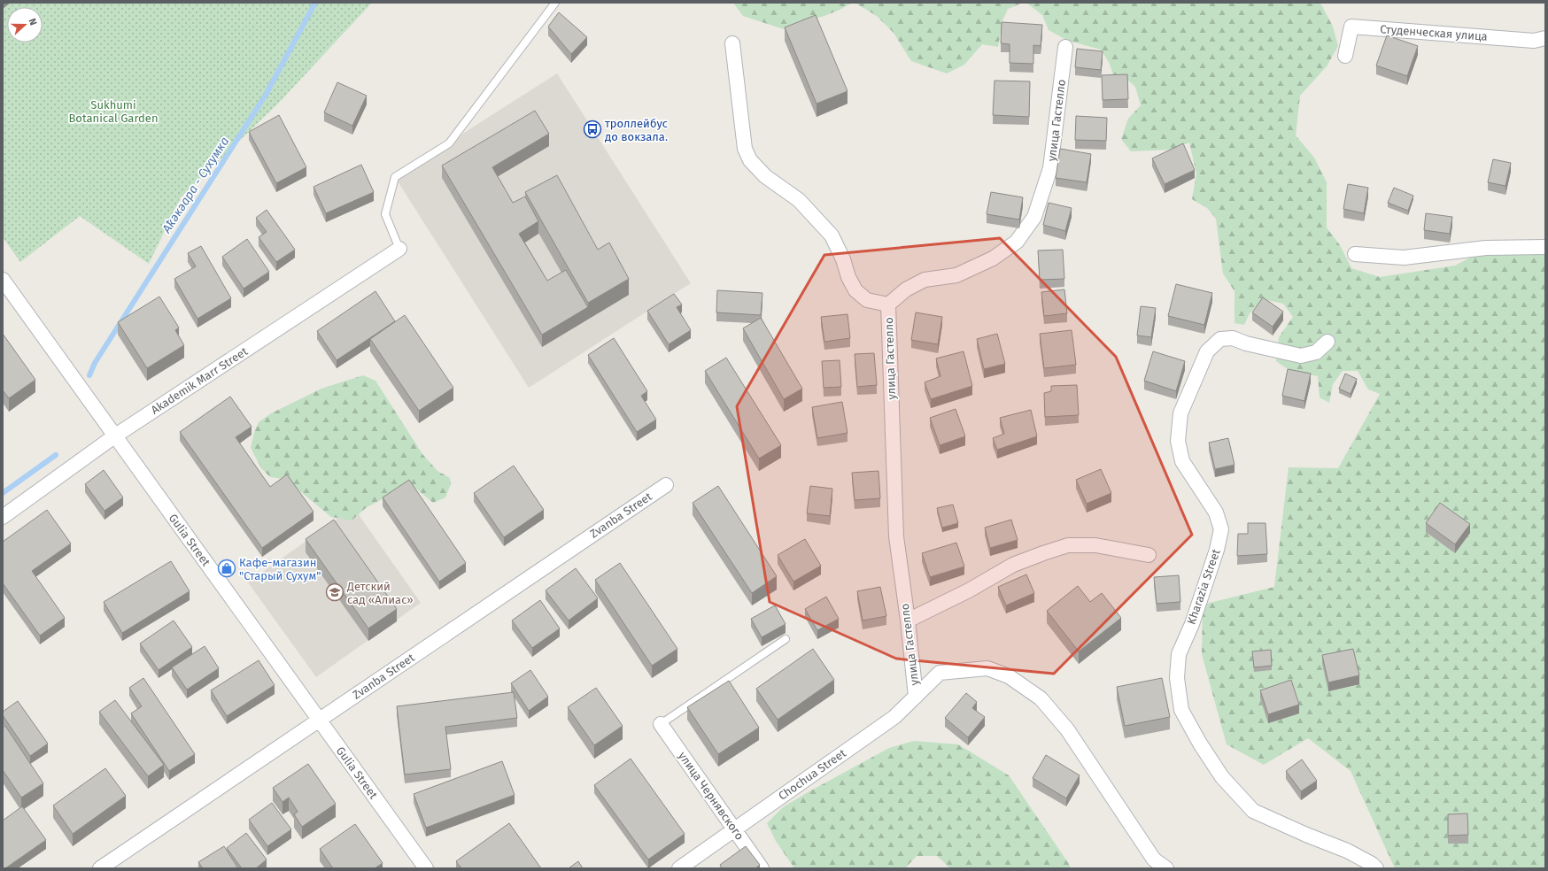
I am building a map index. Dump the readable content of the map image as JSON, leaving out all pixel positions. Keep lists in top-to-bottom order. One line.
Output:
{"streets":{"street":["Студенческая улица","улица Гастелло","Akademik Marr Street","Zvanba Street","Gulia Street","Kharazia Street","Chochua Street","улица Чернявского"]},"crossings":[["улица Гастелло","Chochua Street"],["Akademik Marr Street","Gulia Street"],["Zvanba Street","Gulia Street"],["Chochua Street","улица Чернявского"]],"water":["Аҟәкәара - Сухумка"],"parks":["Sukhumi Botanical Garden"],"places":{"bus stop":["троллейбус до вокзала."],"shop":["Кафе-магазин \"Старый Сухум\""],"school or university":["Детский сад «Алиас»"]},"north":"right"}
